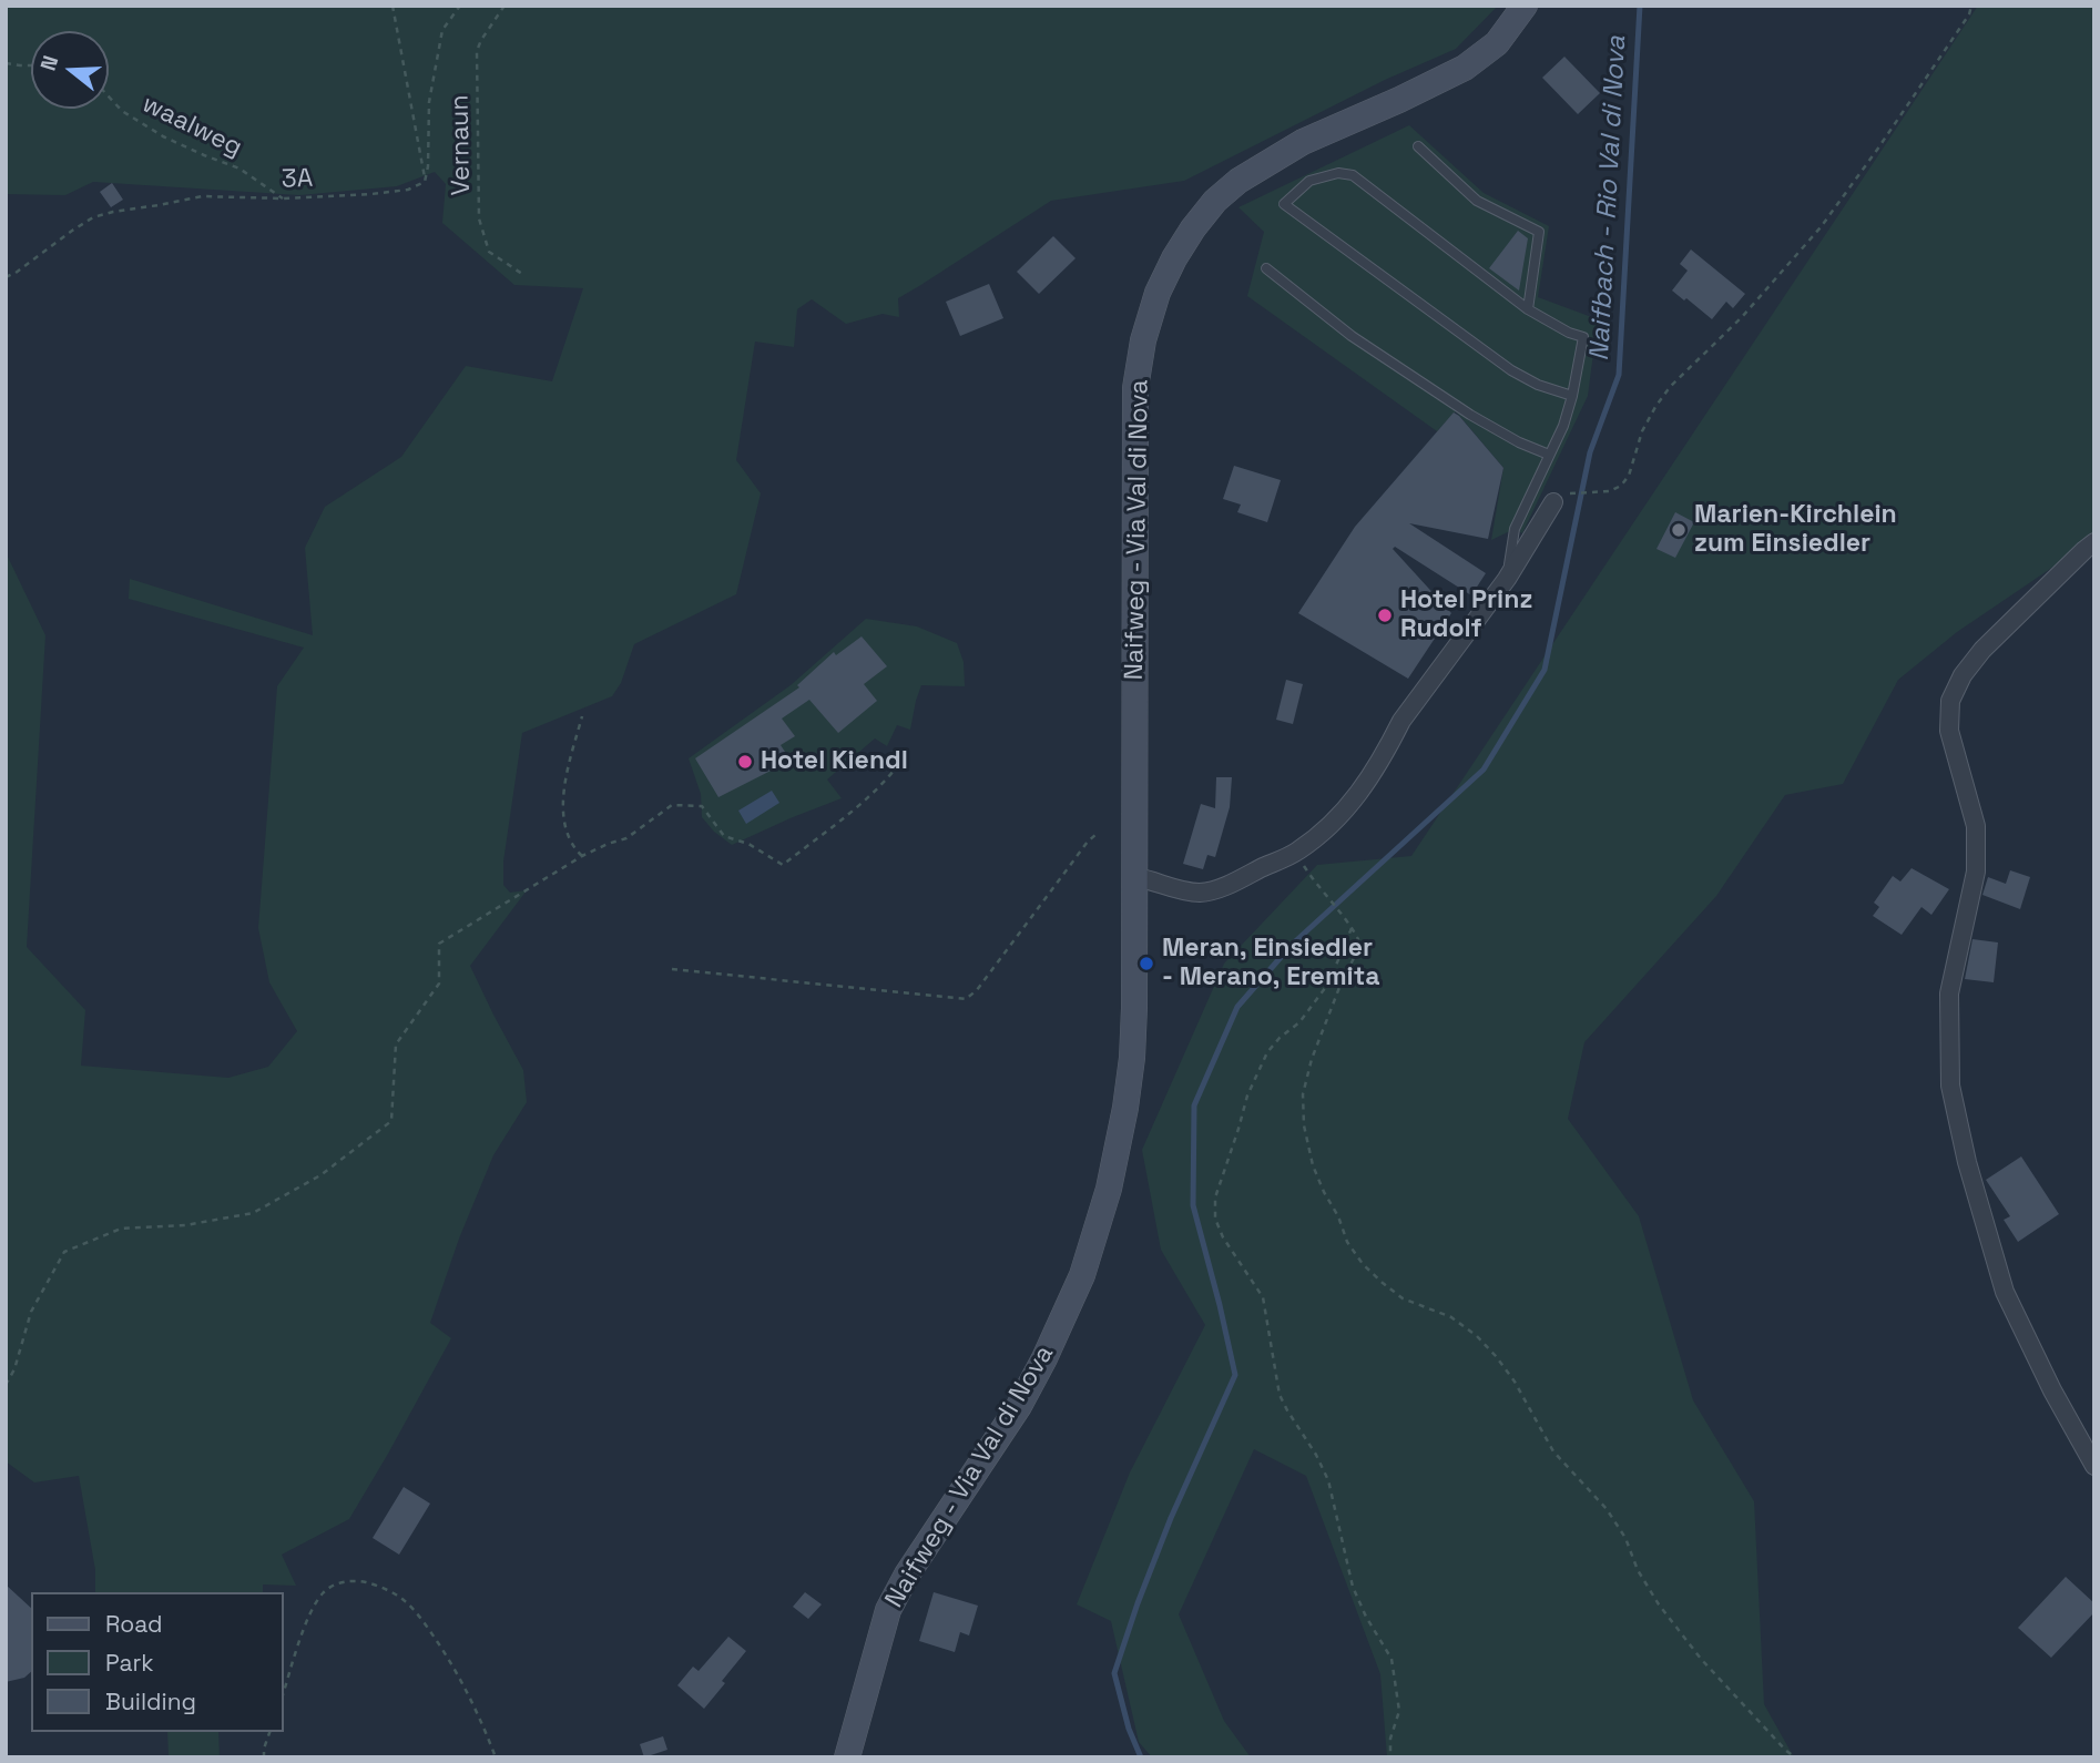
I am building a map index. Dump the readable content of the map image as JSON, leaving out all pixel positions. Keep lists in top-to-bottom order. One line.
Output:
{"streets":{"main road":["Naifweg - Via Val di Nova"],"path":["waalweg","Vernaun","3A"]},"crossings":[["waalweg","3A"]],"water":["Naifbach - Rio Val di Nova"],"places":["Marien-Kirchlein zum Einsiedler","Hotel Prinz Rudolf","Hotel Kiendl","Meran, Einsiedler - Merano, Eremita"],"legend":["Road","Park","Building"],"north":"left"}
